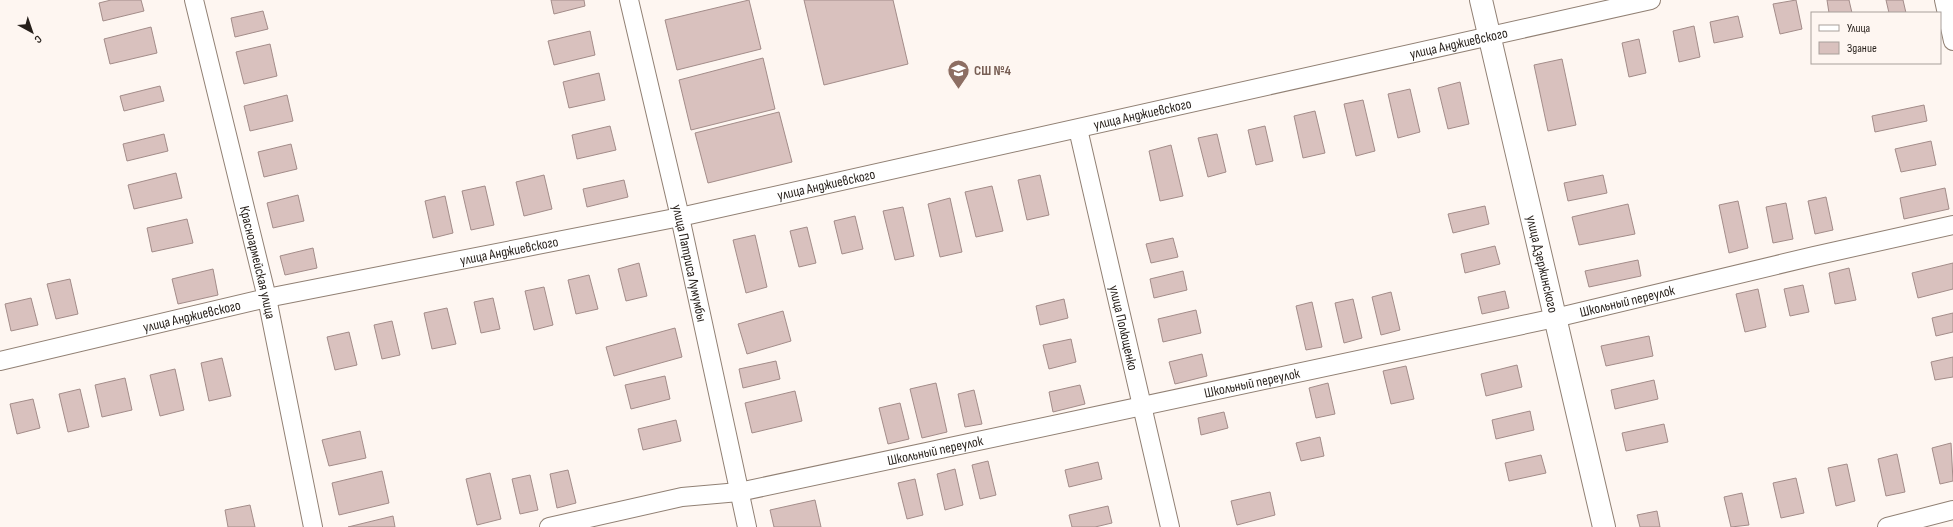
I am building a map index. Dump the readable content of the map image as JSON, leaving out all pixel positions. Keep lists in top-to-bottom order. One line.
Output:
{"streets":{"street":["улица Анджиевского","Красноармейская улица","улица Патриса Лумумбы","улица Дзержинского","Школьный переулок","улица Полющенко"]},"crossings":[["улица Анджиевского","Красноармейская улица"],["улица Анджиевского","улица Патриса Лумумбы"],["улица Анджиевского","улица Дзержинского"],["улица Анджиевского","улица Полющенко"],["улица Патриса Лумумбы","Школьный переулок"],["улица Дзержинского","Школьный переулок"],["Школьный переулок","улица Полющенко"]],"places":{"school or university":["СШ №4"]},"legend":["Улица","Здание"],"north":"bottom right"}
